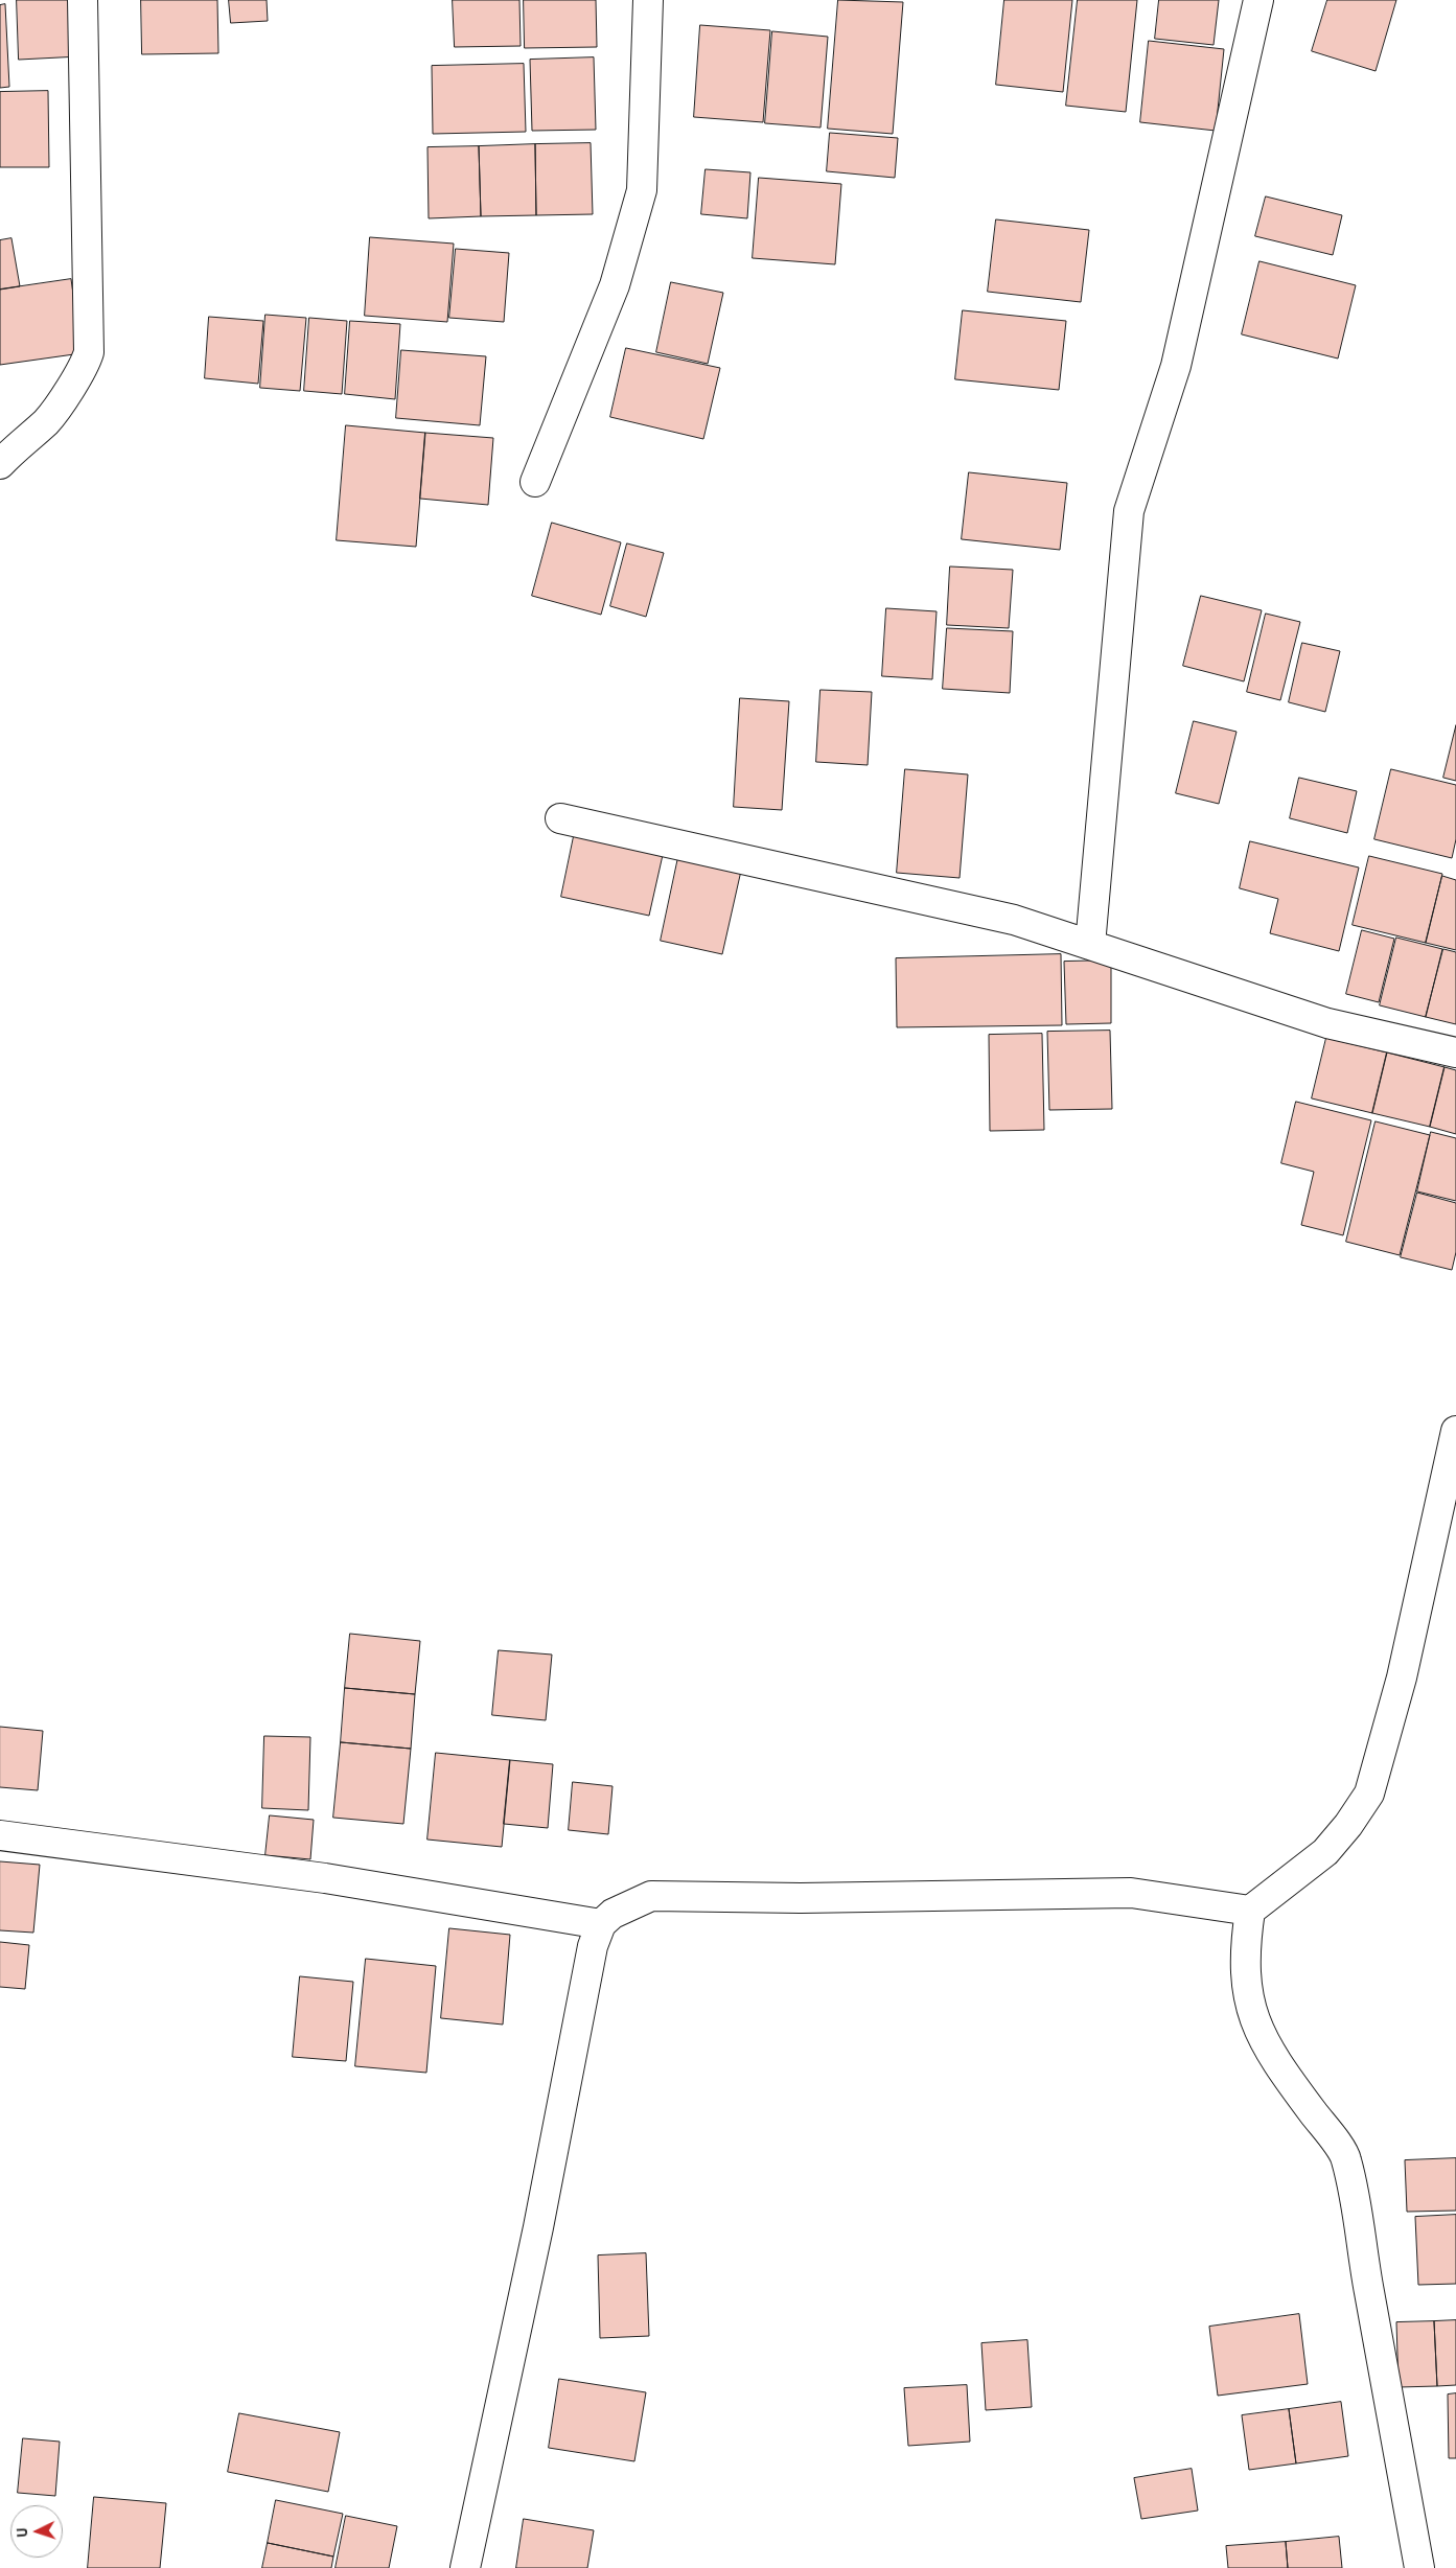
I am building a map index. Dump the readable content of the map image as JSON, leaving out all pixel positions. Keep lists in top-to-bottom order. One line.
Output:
{"north":"left"}
